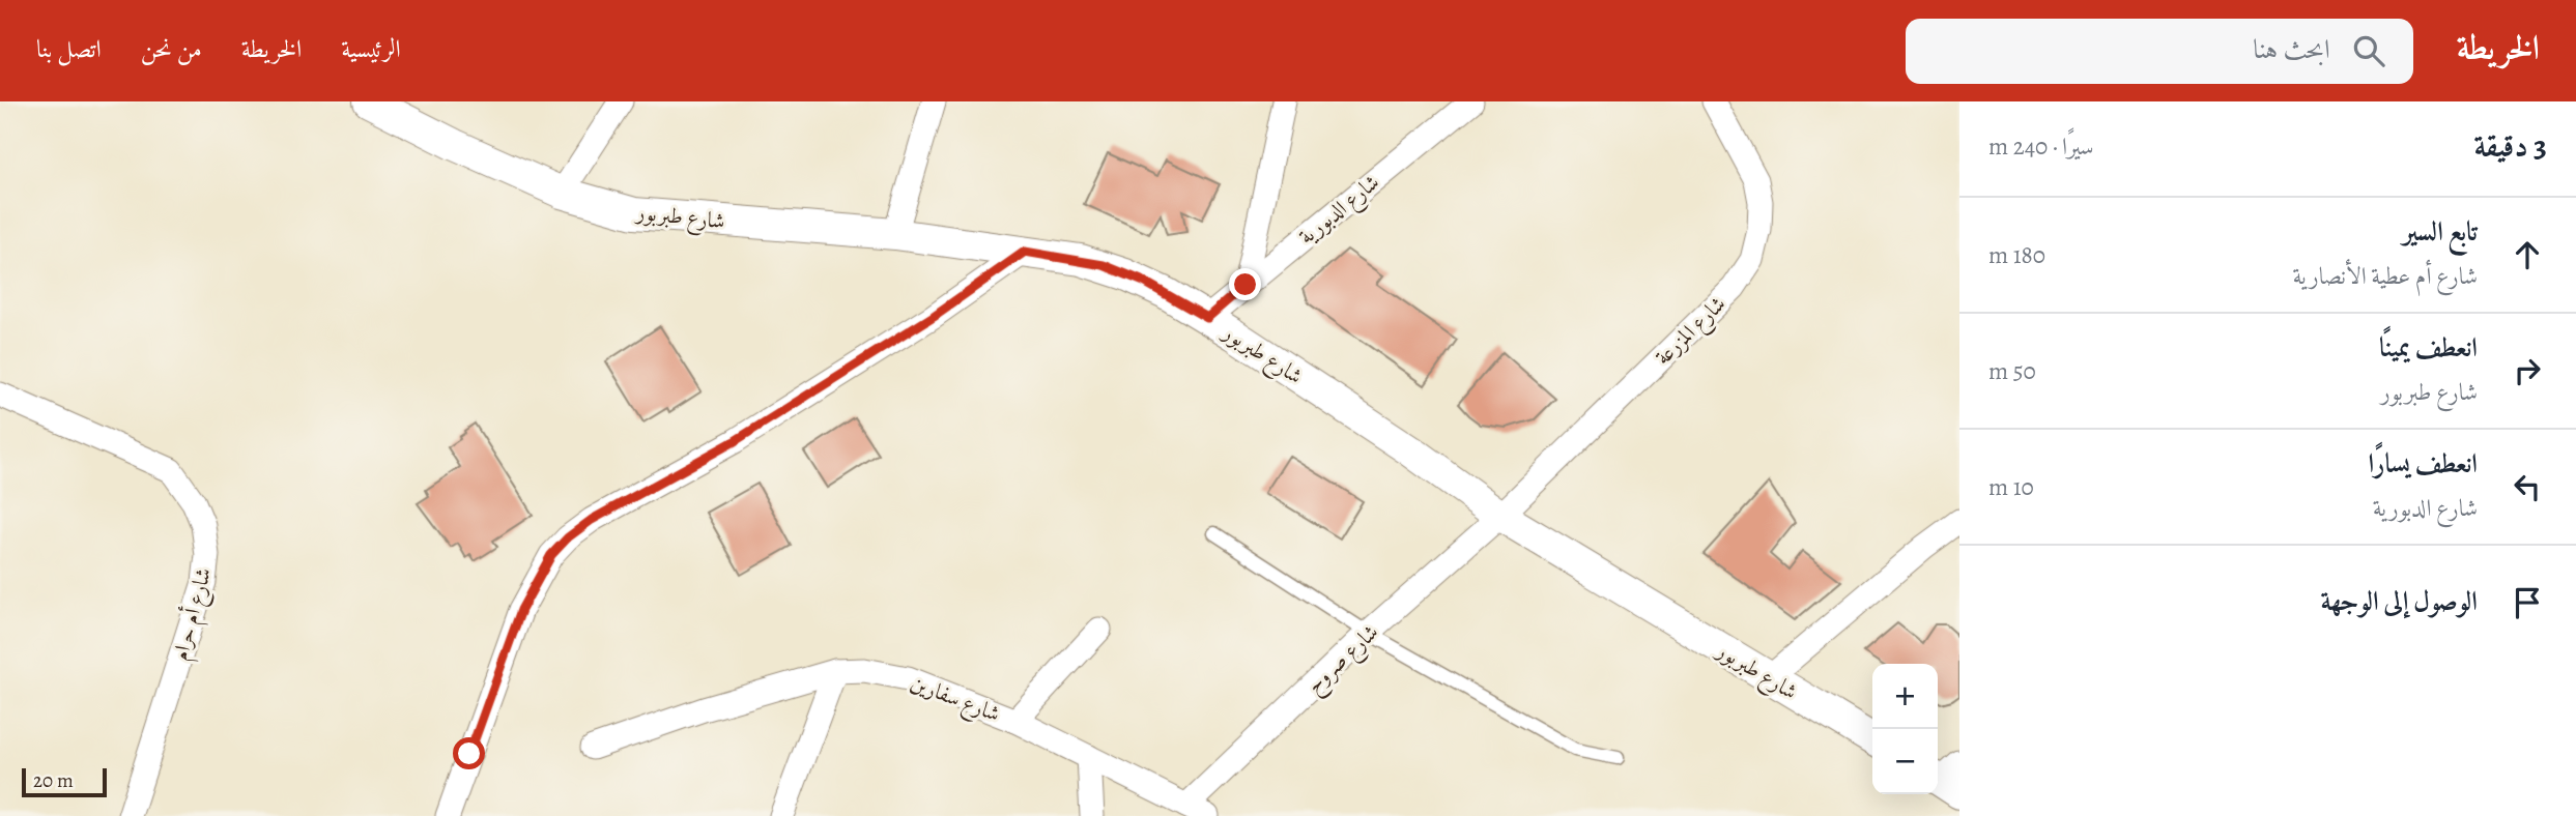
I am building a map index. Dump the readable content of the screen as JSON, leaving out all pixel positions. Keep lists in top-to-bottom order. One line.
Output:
{"streets":{"street":["شارع الدبورية","شارع طبربور","شارع المزرعة","شارع أم حرام","شارع صروح","شارع سفارين"]},"crossings":[["شارع الدبورية","شارع طبربور"],["شارع طبربور","شارع المزرعة"],["شارع طبربور","شارع صروح"],["شارع المزرعة","شارع صروح"],["شارع صروح","شارع سفارين"]],"scale_bar":"20 m","page":{"header":"الخريطة","search":"ابحث هنا","nav":["الرئيسية","الخريطة","من نحن","اتصل بنا"],"heading":["3 دقيقة","سيرًا · 240 m"],"list":[["تابع السير","شارع أم عطية الأنصارية","180 m"],["انعطف يمينًا","شارع طبربور","50 m"],["انعطف يسارًا","شارع الدبورية","10 m"],"الوصول إلى الوجهة"],"map_buttons":["+","−"],"scale":"20 m"}}
